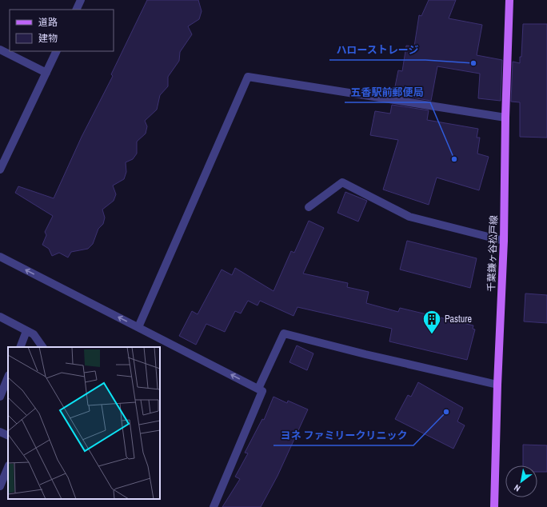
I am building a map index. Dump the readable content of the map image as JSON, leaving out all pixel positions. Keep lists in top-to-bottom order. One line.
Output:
{"streets":{"main road":["千葉鎌ヶ谷松戸線"]},"places":{"other":["ハローストレージ","五香駅前郵便局","ヨネ ファミリークリニック"],"building":["Pasture"]},"legend":["道路","建物"],"north":"bottom left"}
